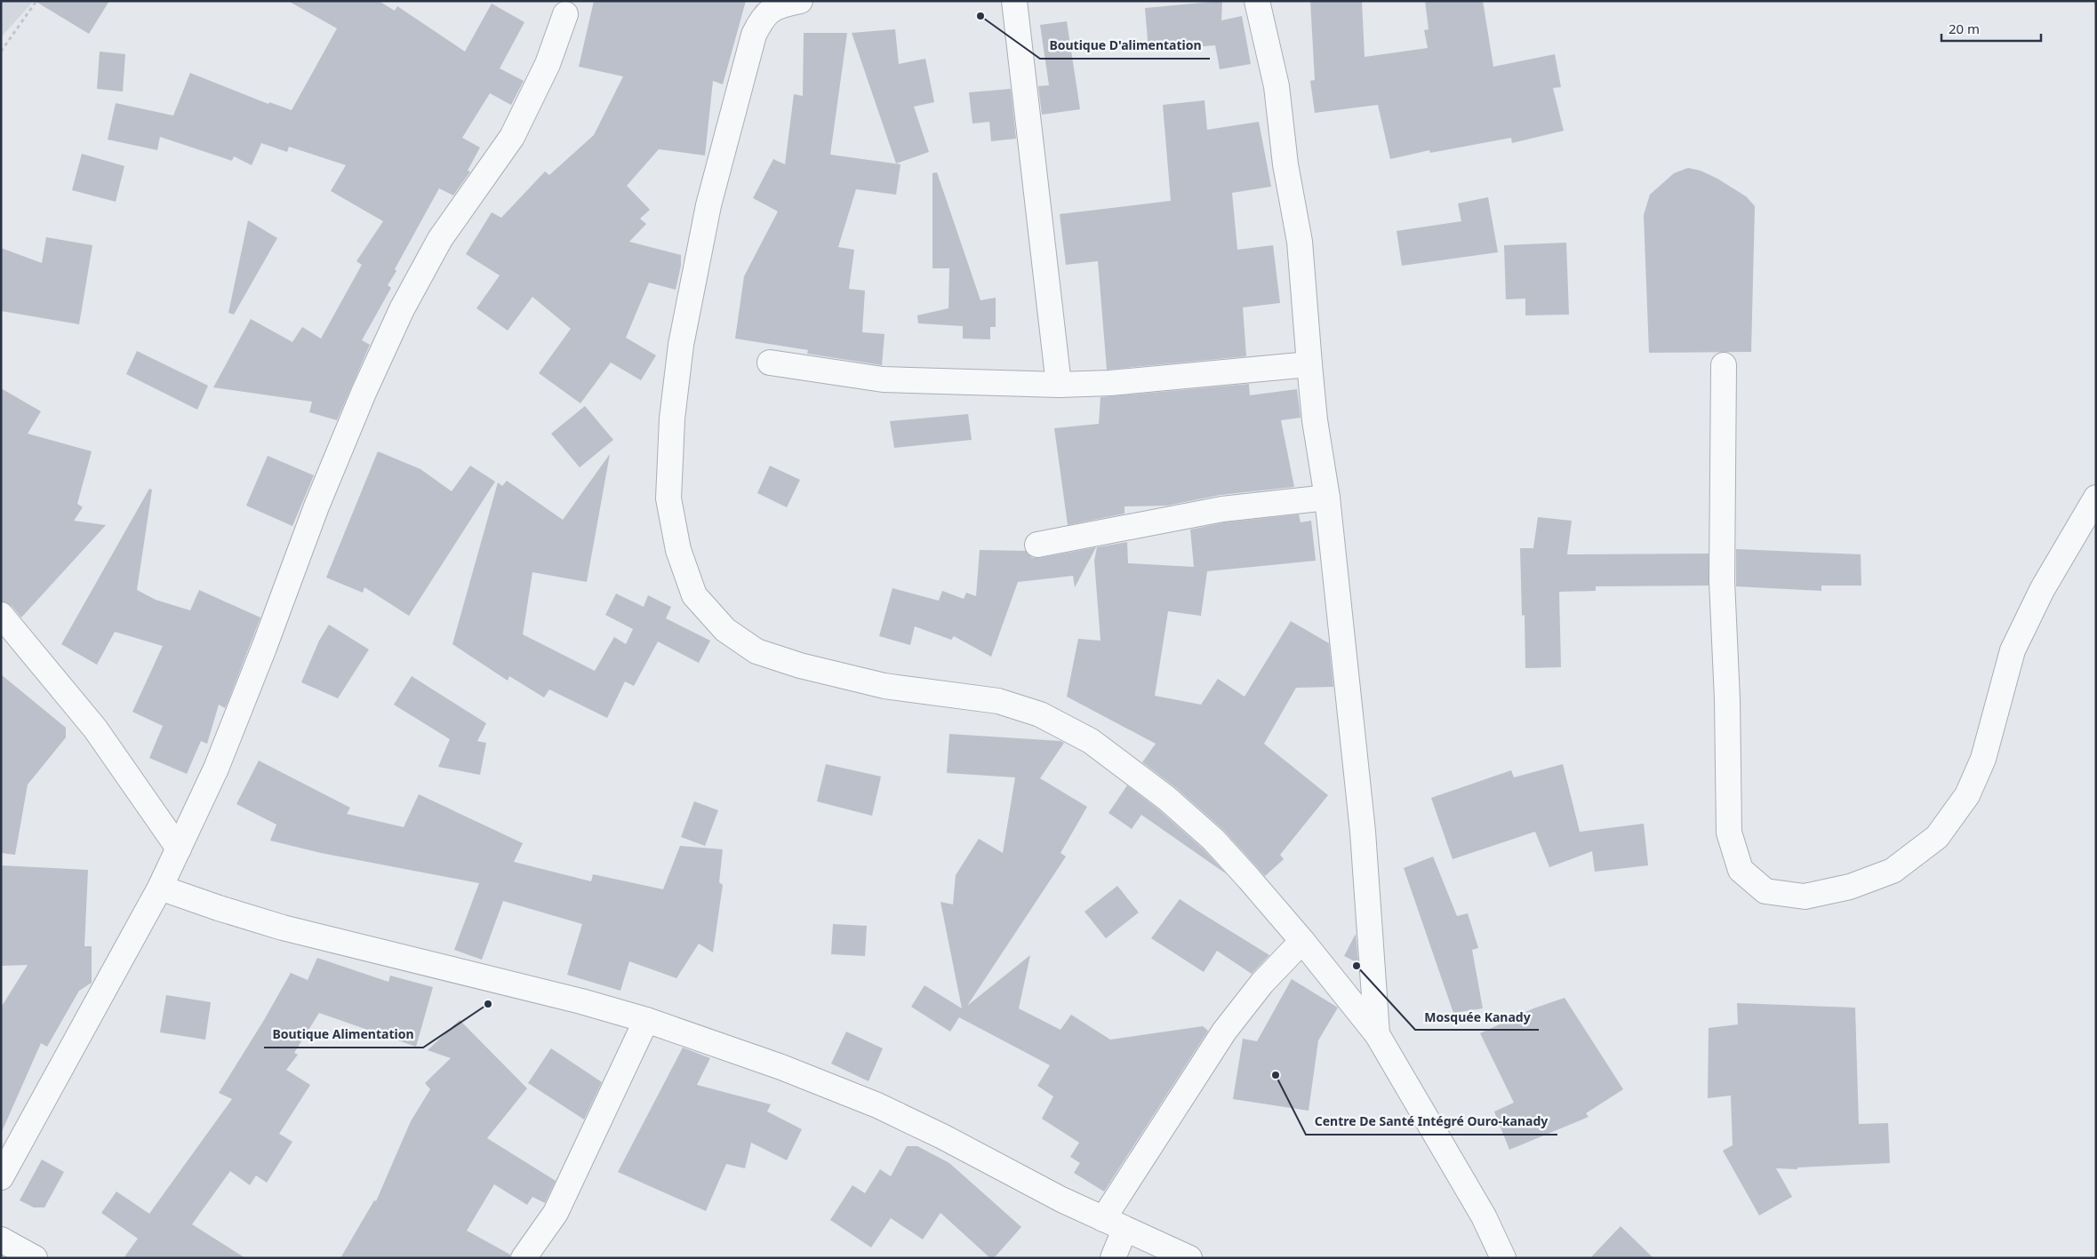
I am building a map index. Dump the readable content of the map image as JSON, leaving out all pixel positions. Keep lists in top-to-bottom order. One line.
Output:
{"places":["Boutique D'alimentation","Mosquée Kanady","Boutique Alimentation","Centre De Santé Intégré Ouro-kanady"],"scale_bar":"20 m"}
